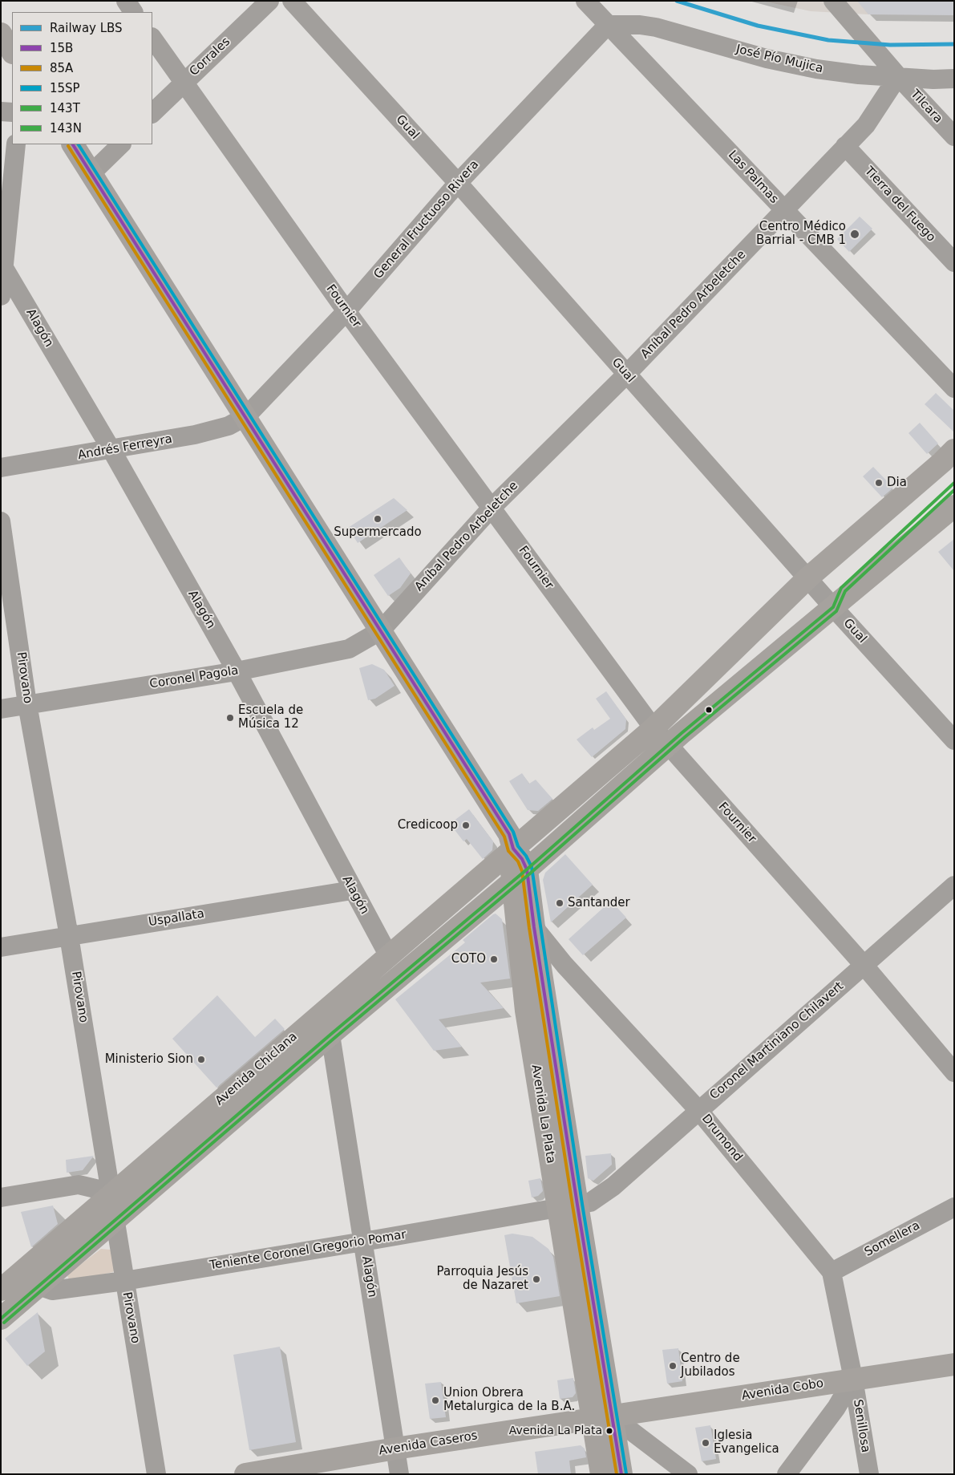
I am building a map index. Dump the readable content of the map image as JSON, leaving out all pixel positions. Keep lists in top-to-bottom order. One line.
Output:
{"streets":{"main road":["Avenida Chiclana","Avenida La Plata","Avenida Cobo","Avenida Caseros"],"street":["Corrales","José Pío Mujica","Tilcara","Gual","Las Palmas","Tierra del Fuego","General Fructuoso Rivera","Aníbal Pedro Arbeletche","Fournier","Alagón","Andrés Ferreyra","Pirovano","Coronel Pagola","Uspallata","Coronel Martiniano Chilavert","Drumond","Somellera","Teniente Coronel Gregorio Pomar","Senillosa"]},"crossings":[["Corrales","Fournier"],["José Pío Mujica","Tilcara"],["José Pío Mujica","Las Palmas"],["José Pío Mujica","General Fructuoso Rivera"],["José Pío Mujica","Aníbal Pedro Arbeletche"],["Tilcara","Aníbal Pedro Arbeletche"],["Gual","General Fructuoso Rivera"],["Gual","Aníbal Pedro Arbeletche"],["Gual","Avenida Chiclana"],["Las Palmas","General Fructuoso Rivera"],["Las Palmas","Aníbal Pedro Arbeletche"],["Tierra del Fuego","Aníbal Pedro Arbeletche"],["General Fructuoso Rivera","Fournier"],["General Fructuoso Rivera","Andrés Ferreyra"],["General Fructuoso Rivera","Avenida La Plata"],["Aníbal Pedro Arbeletche","Fournier"],["Aníbal Pedro Arbeletche","Coronel Pagola"],["Aníbal Pedro Arbeletche","Avenida La Plata"],["Fournier","Coronel Martiniano Chilavert"],["Fournier","Avenida Chiclana"],["Alagón","Andrés Ferreyra"],["Alagón","Coronel Pagola"],["Alagón","Uspallata"],["Alagón","Avenida Chiclana"],["Alagón","Teniente Coronel Gregorio Pomar"],["Alagón","Avenida Caseros"],["Andrés Ferreyra","Avenida La Plata"],["Pirovano","Coronel Pagola"],["Pirovano","Uspallata"],["Pirovano","Avenida Chiclana"],["Pirovano","Teniente Coronel Gregorio Pomar"],["Coronel Pagola","Avenida La Plata"],["Coronel Martiniano Chilavert","Avenida La Plata"],["Coronel Martiniano Chilavert","Drumond"],["Coronel Martiniano Chilavert","Teniente Coronel Gregorio Pomar"],["Avenida Chiclana","Avenida La Plata"],["Avenida Chiclana","Teniente Coronel Gregorio Pomar"],["Avenida La Plata","Drumond"],["Avenida La Plata","Teniente Coronel Gregorio Pomar"],["Avenida La Plata","Avenida Cobo"],["Avenida La Plata","Avenida Caseros"],["Drumond","Somellera"],["Drumond","Avenida Cobo"],["Drumond","Senillosa"],["Avenida Cobo","Senillosa"],["Avenida Cobo","Avenida Caseros"]],"places":["Centro Médico Barrial - CMB 1","Dia","Supermercado","Escuela de Música 12","Credicoop","Santander","COTO","Ministerio Sion","Parroquia Jesús de Nazaret","Centro de Jubilados","Union Obrera Metalurgica de la B.A.","Avenida La Plata","Iglesia Evangelica"],"lines":["rail line LBS","transit line 15B","transit line 15SP","transit line 85A","transit line 143T","transit line 143N"],"legend":["Railway LBS","15B","85A","15SP","143T","143N"]}
